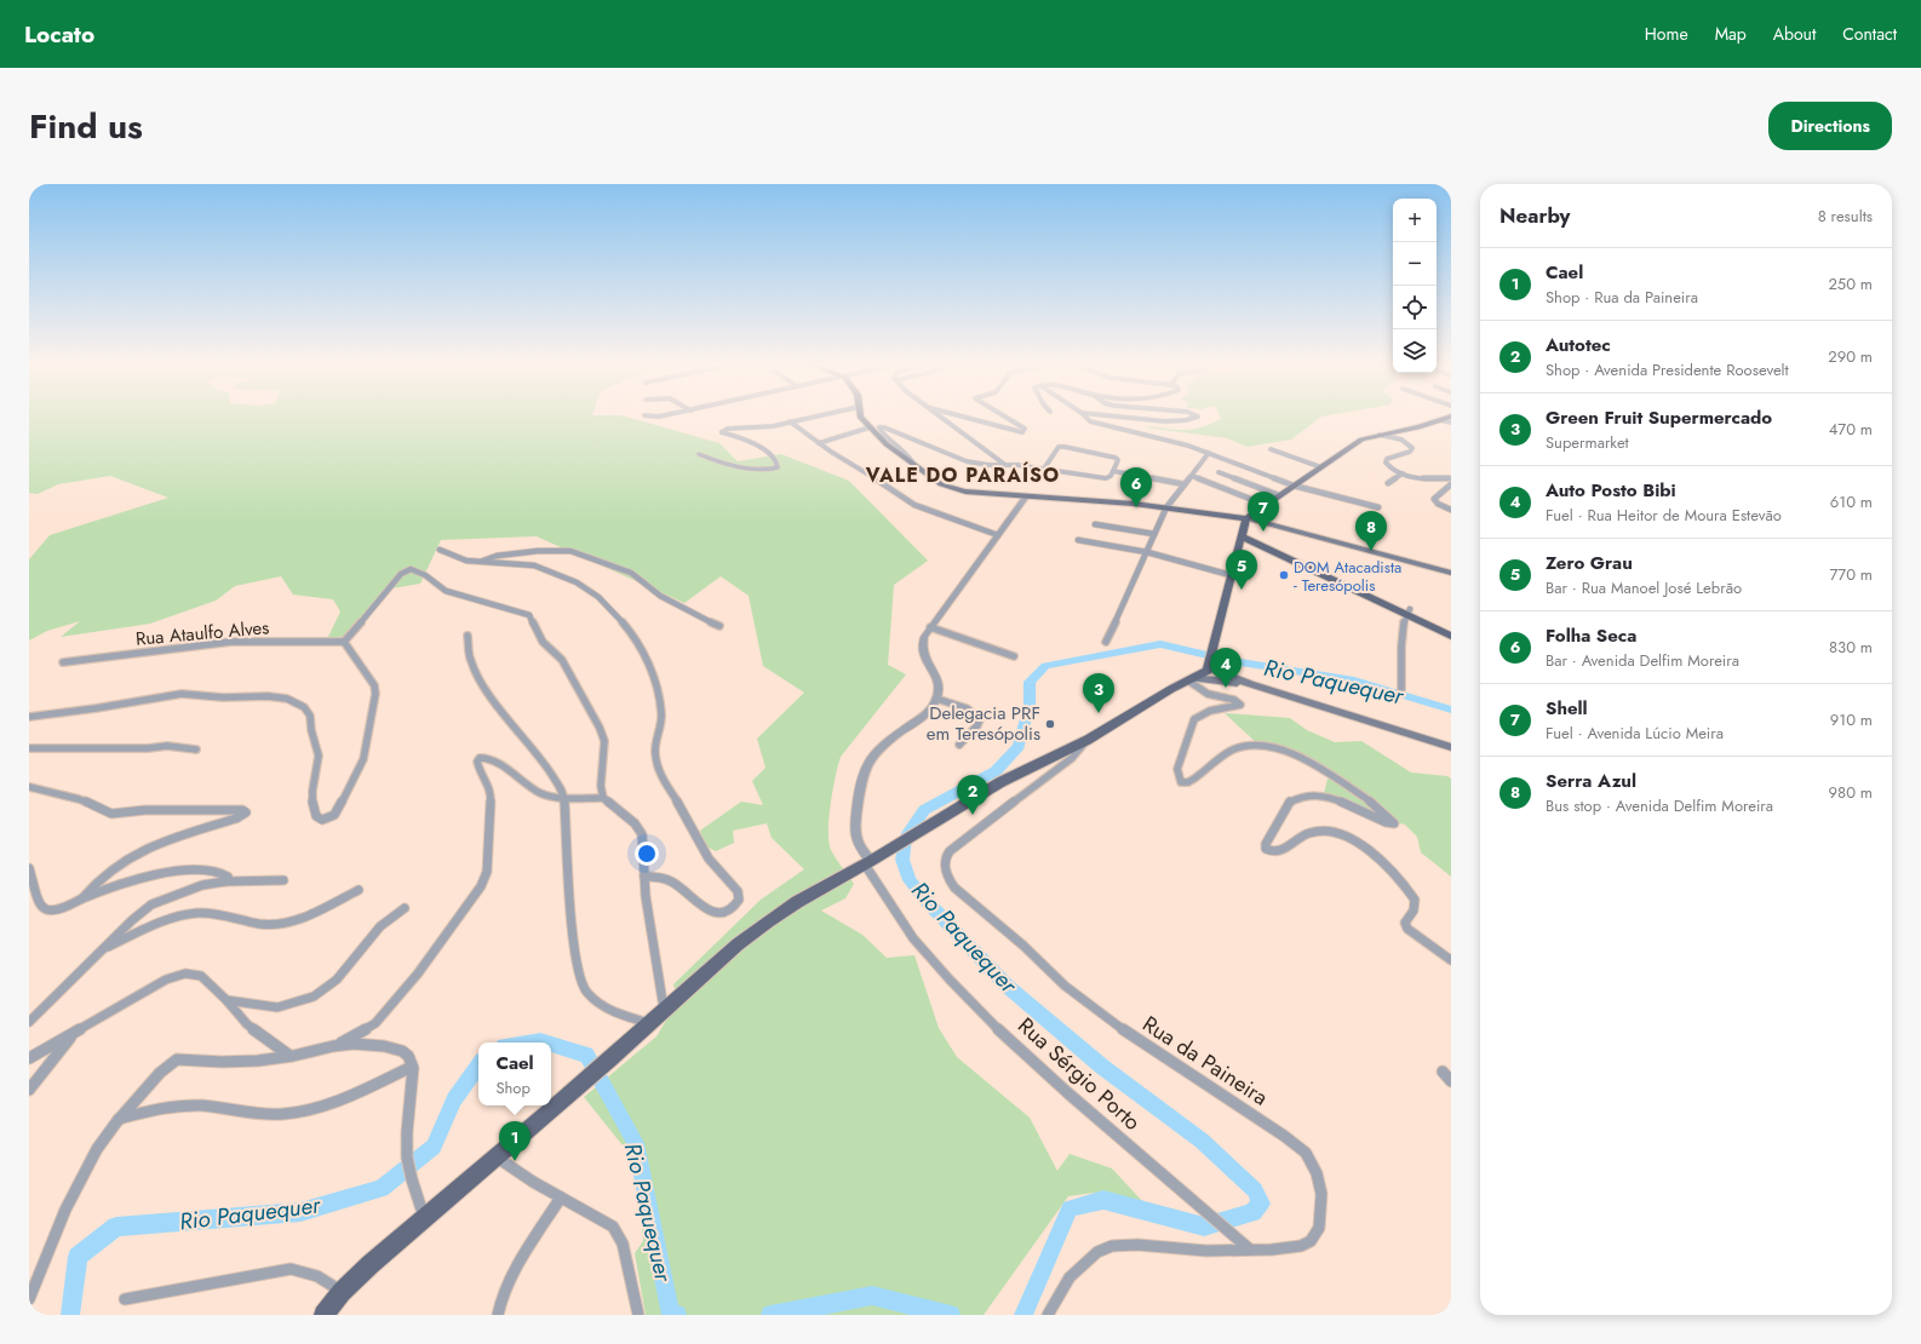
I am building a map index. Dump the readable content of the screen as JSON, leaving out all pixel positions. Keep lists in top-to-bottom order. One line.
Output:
{"streets":{"street":["Rua Ataulfo Alves","Rua da Paineira","Rua Sérgio Porto"]},"crossings":[["Rua da Paineira","Rua Sérgio Porto"]],"districts":["VALE DO PARAÍSO"],"water":["Rio Paquequer"],"places":["DOM Atacadista - Teresópolis","Delegacia PRF em Teresópolis"],"page":{"header":"Locato","nav":["Home","Map","About","Contact"],"title":"Find us","buttons":"Directions","heading":["Nearby","8 results"],"map_buttons":["+","−"],"list":[{"mark":"1","name":"Cael","note":"Shop · Rua da Paineira","value":"250 m"},{"mark":"2","name":"Autotec","note":"Shop · Avenida Presidente Roosevelt","value":"290 m"},{"mark":"3","name":"Green Fruit Supermercado","note":"Supermarket","value":"470 m"},{"mark":"4","name":"Auto Posto Bibi","note":"Fuel · Rua Heitor de Moura Estevão","value":"610 m"},{"mark":"5","name":"Zero Grau","note":"Bar · Rua Manoel José Lebrão","value":"770 m"},{"mark":"6","name":"Folha Seca","note":"Bar · Avenida Delfim Moreira","value":"830 m"},{"mark":"7","name":"Shell","note":"Fuel · Avenida Lúcio Meira","value":"910 m"},{"mark":"8","name":"Serra Azul","note":"Bus stop · Avenida Delfim Moreira","value":"980 m"}],"pins":["6","7","8","5","4","3","2","1"],"popup":["Cael","Shop"]}}
